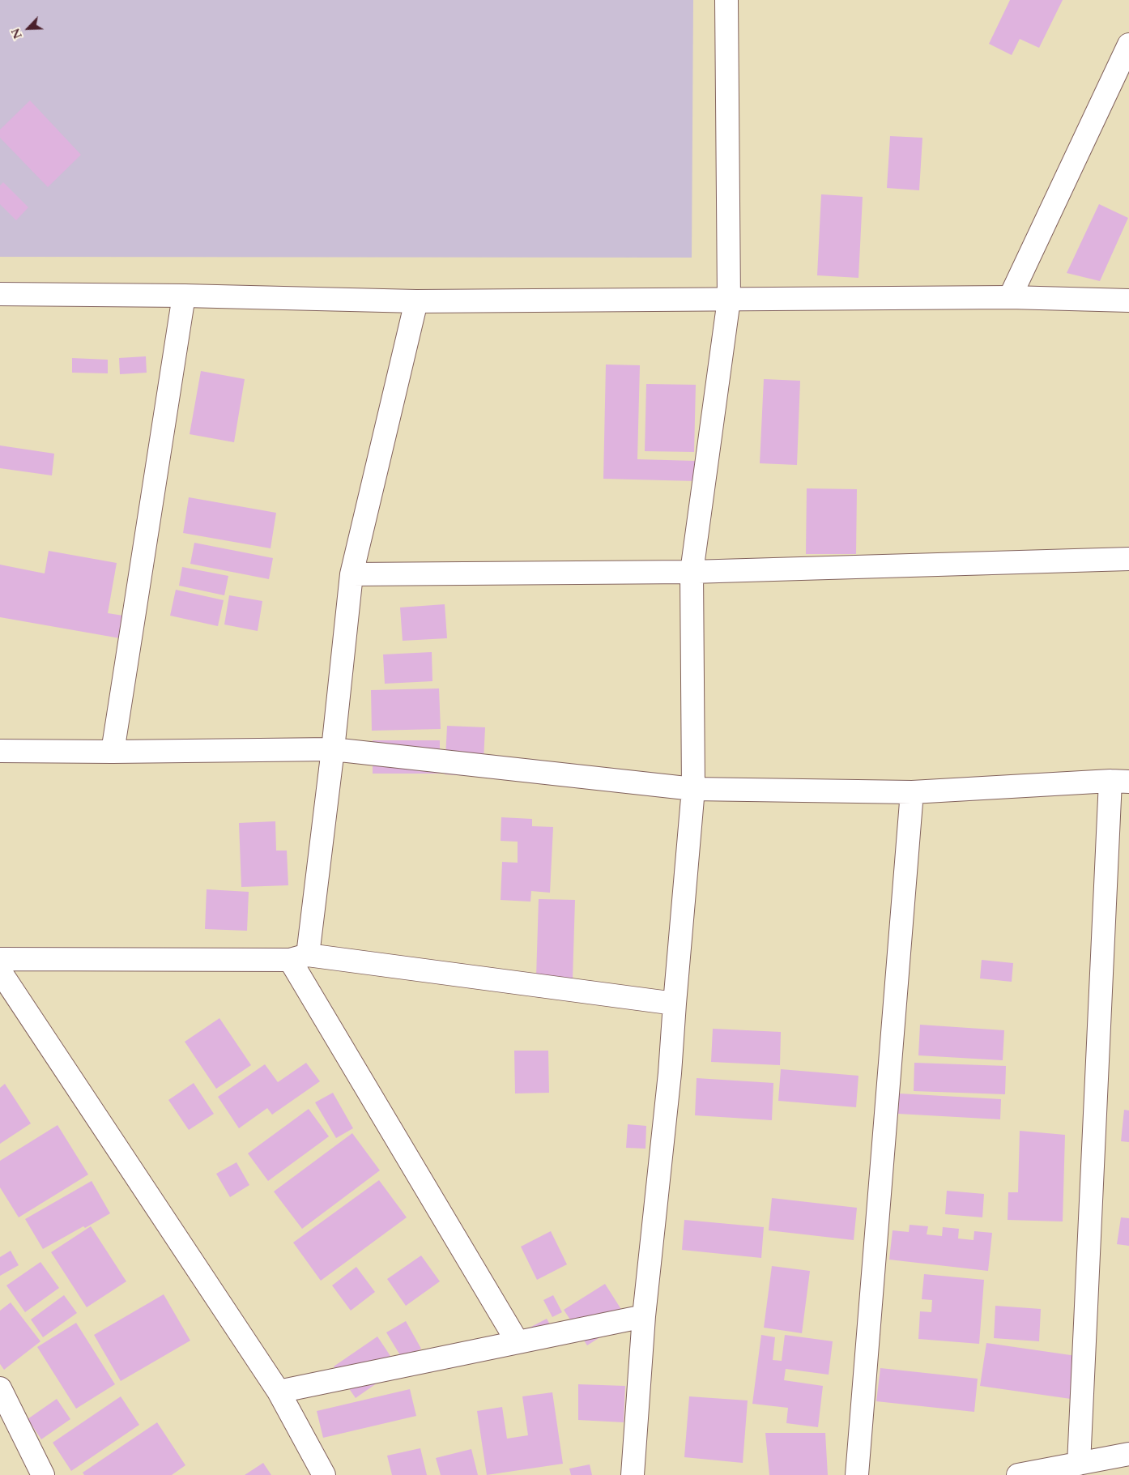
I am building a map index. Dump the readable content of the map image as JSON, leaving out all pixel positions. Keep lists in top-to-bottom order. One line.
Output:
{"north":"bottom left"}
